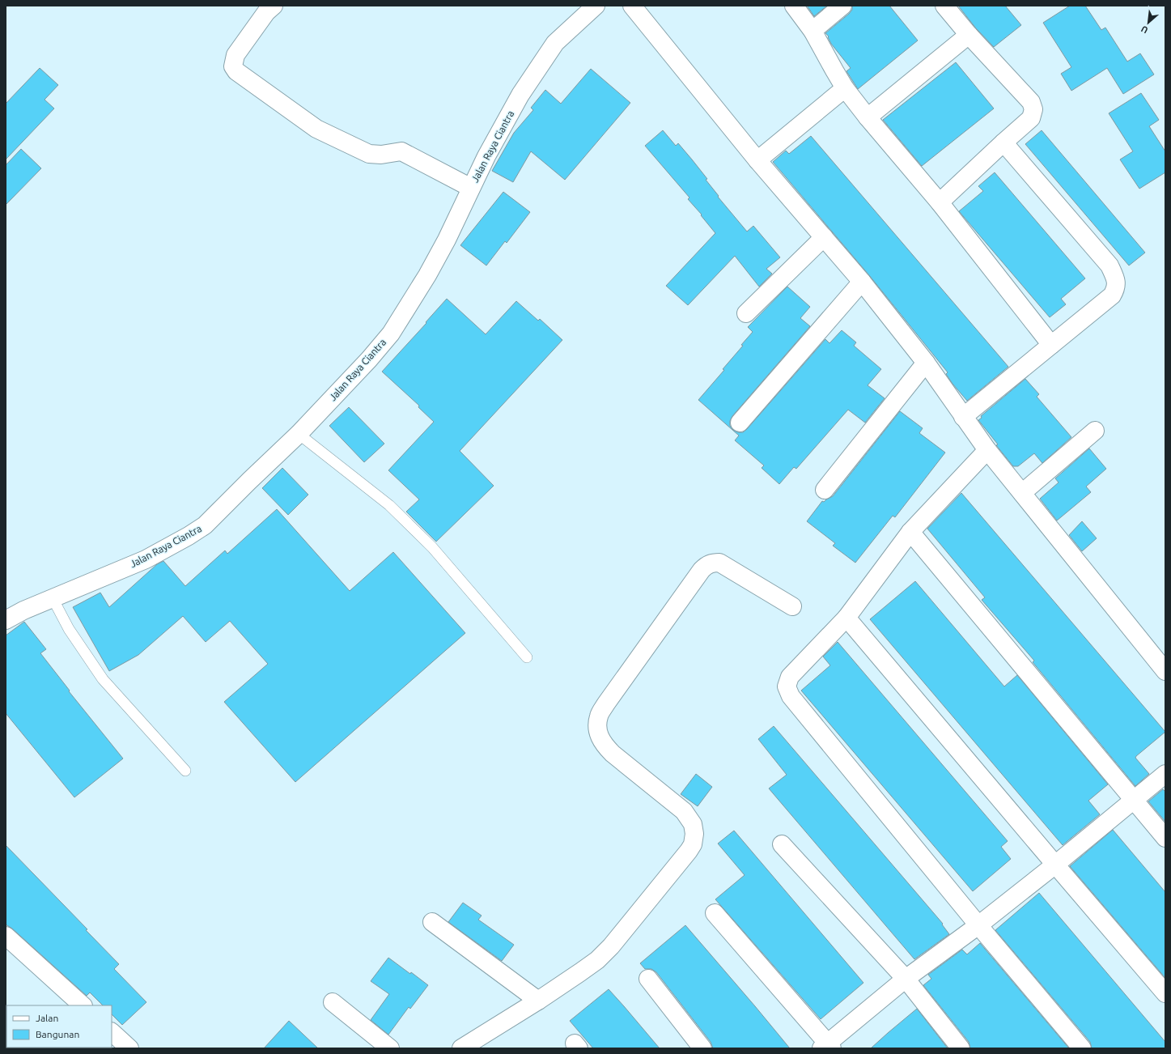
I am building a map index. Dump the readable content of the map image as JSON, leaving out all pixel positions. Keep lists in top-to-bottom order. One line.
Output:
{"streets":{"street":["Jalan Raya Ciantra"]},"legend":["Jalan","Bangunan"],"north":"bottom left"}
